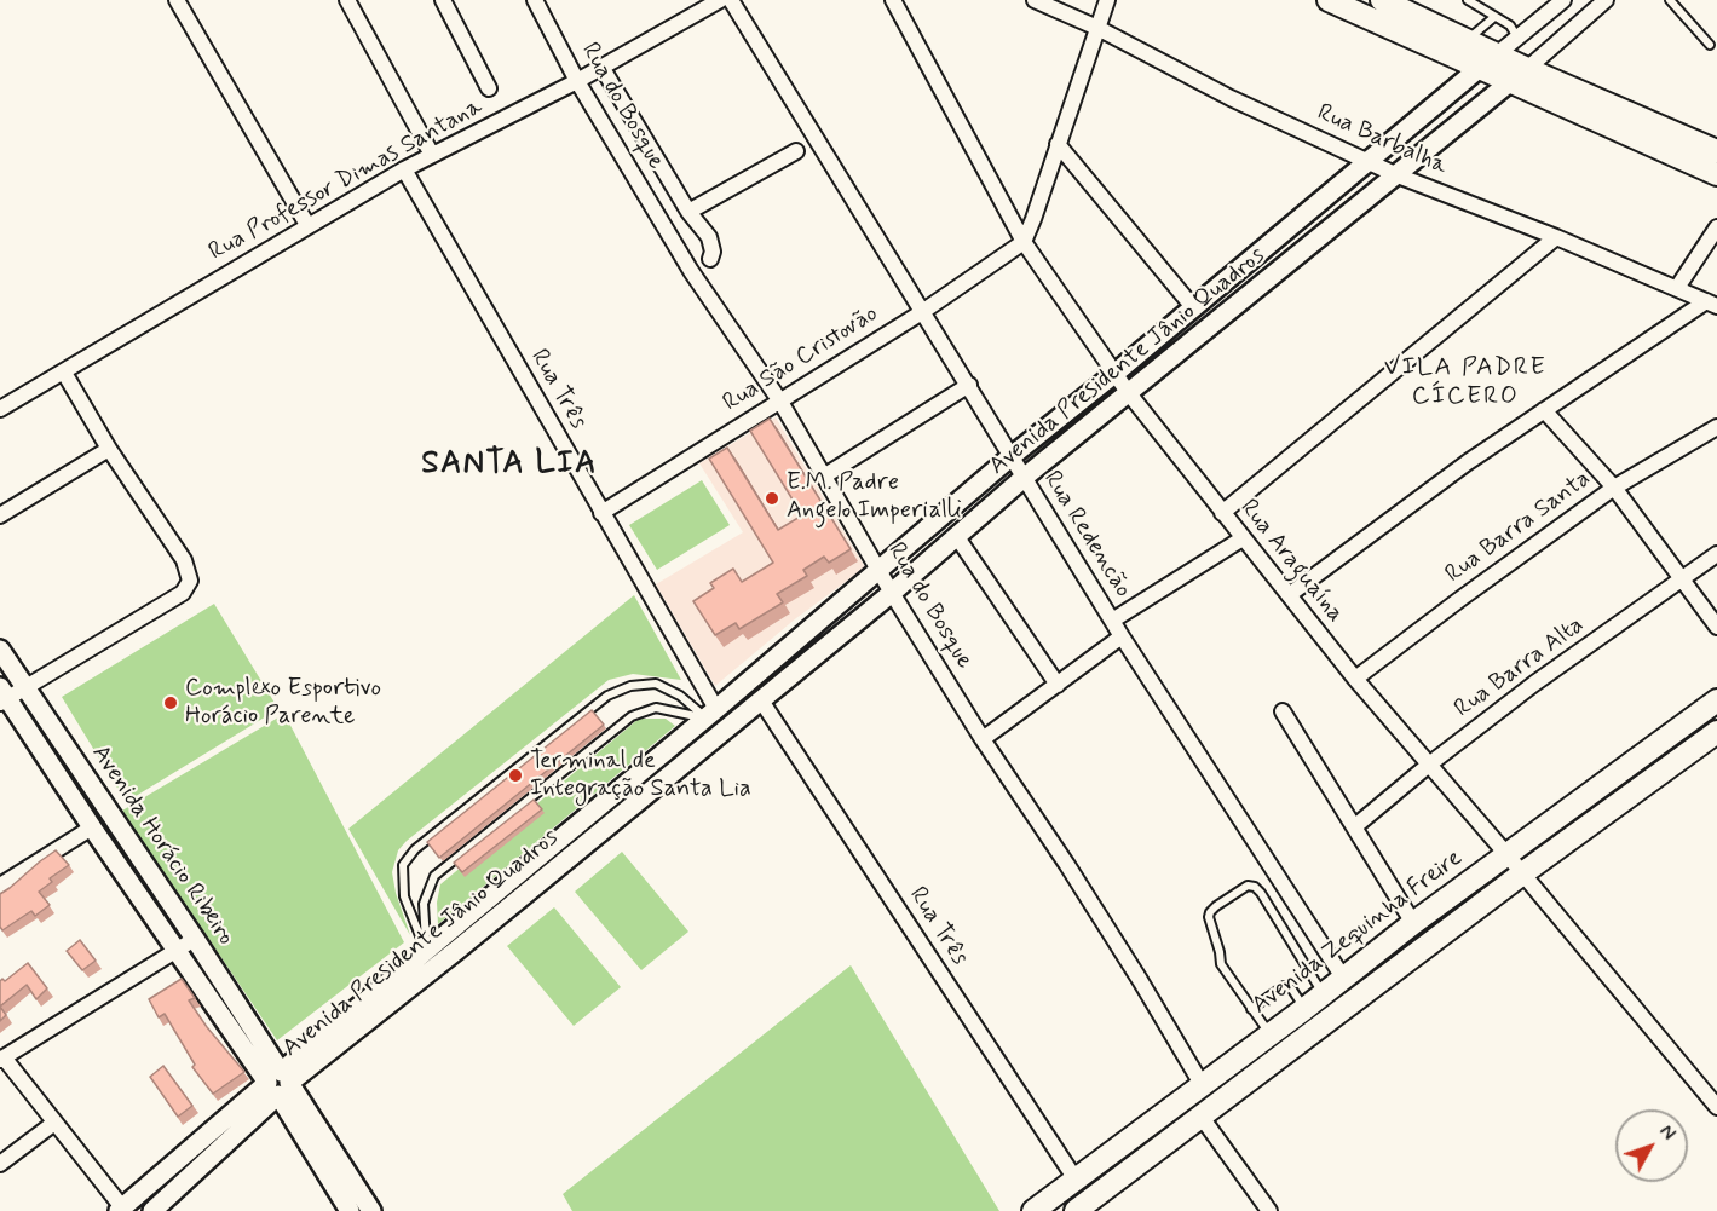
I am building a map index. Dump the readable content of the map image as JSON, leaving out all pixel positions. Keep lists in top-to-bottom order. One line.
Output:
{"streets":{"main road":["Avenida Zequinha Freire"],"street":["Rua do Bosque","Rua Barbalha","Rua Professor Dimas Santana","Rua São Cristovão","Avenida Presidente Jânio Quadros","Rua Três","Rua Barra Santa","Rua Redencão","Rua Araguaína","Rua Barra Alta","Avenida Horácio Ribeiro"]},"crossings":[["Rua do Bosque","Rua Professor Dimas Santana"],["Rua do Bosque","Rua São Cristovão"],["Rua do Bosque","Avenida Presidente Jânio Quadros"],["Rua do Bosque","Avenida Zequinha Freire"],["Rua Barbalha","Avenida Presidente Jânio Quadros"],["Rua Professor Dimas Santana","Rua Três"],["Rua São Cristovão","Rua Três"],["Rua São Cristovão","Rua Redencão"],["Rua São Cristovão","Rua Araguaína"],["Avenida Presidente Jânio Quadros","Rua Três"],["Avenida Presidente Jânio Quadros","Rua Redencão"],["Avenida Presidente Jânio Quadros","Rua Araguaína"],["Avenida Presidente Jânio Quadros","Avenida Horácio Ribeiro"],["Rua Três","Avenida Zequinha Freire"],["Rua Barra Santa","Rua Araguaína"],["Rua Redencão","Avenida Zequinha Freire"],["Rua Araguaína","Rua Barra Alta"],["Rua Araguaína","Avenida Zequinha Freire"]],"districts":["VILA PADRE CÍCERO","SANTA LIA"],"places":["E.M. Padre Angelo Imperialli","Complexo Esportivo Horácio Parente","Terminal de Integração Santa Lia"],"north":"top right"}
